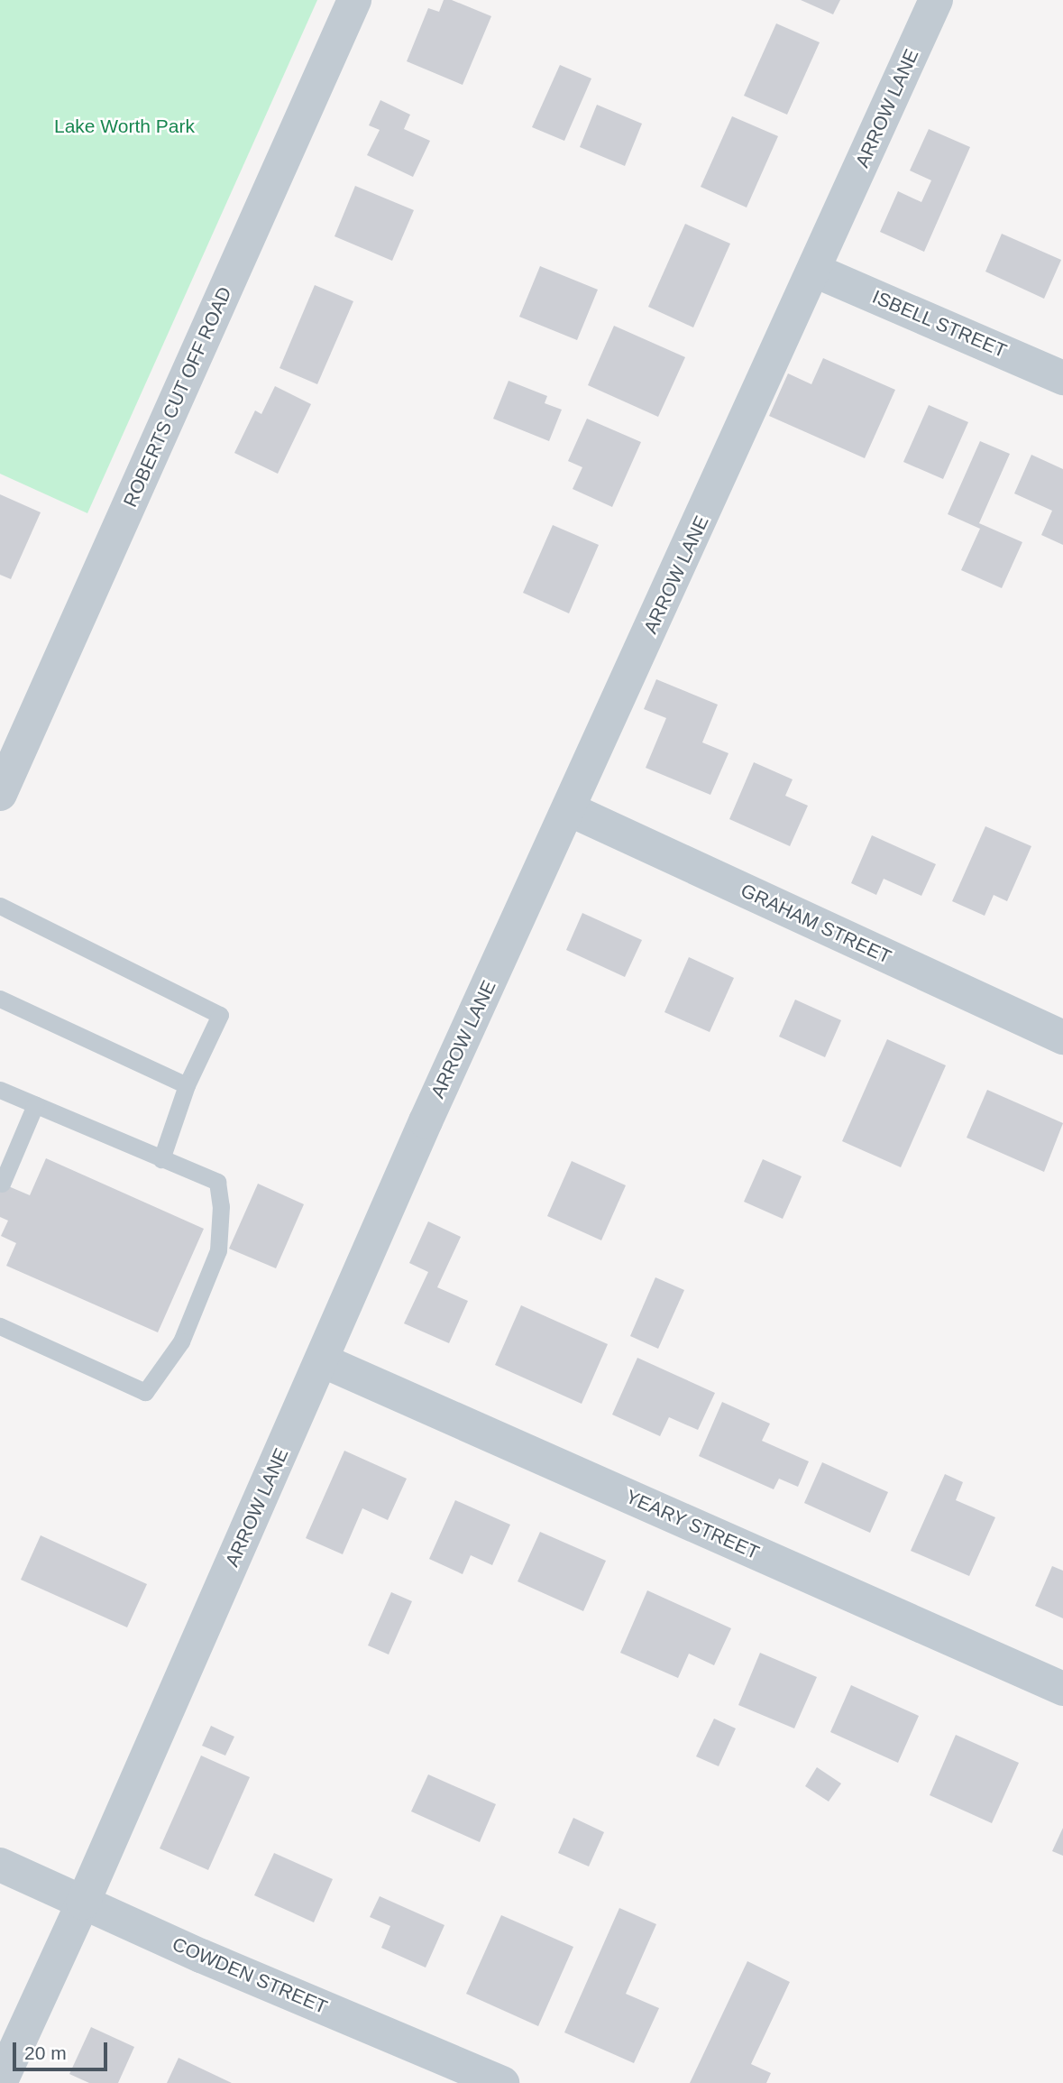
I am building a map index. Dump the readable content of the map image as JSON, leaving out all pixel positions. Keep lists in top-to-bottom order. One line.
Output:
{"streets":{"street":["ARROW LANE","ISBELL STREET","ROBERTS CUT OFF ROAD","GRAHAM STREET","YEARY STREET","COWDEN STREET"]},"crossings":[["ARROW LANE","ISBELL STREET"],["ARROW LANE","GRAHAM STREET"],["ARROW LANE","YEARY STREET"],["ARROW LANE","COWDEN STREET"]],"parks":["Lake Worth Park"],"scale_bar":"20 m"}
